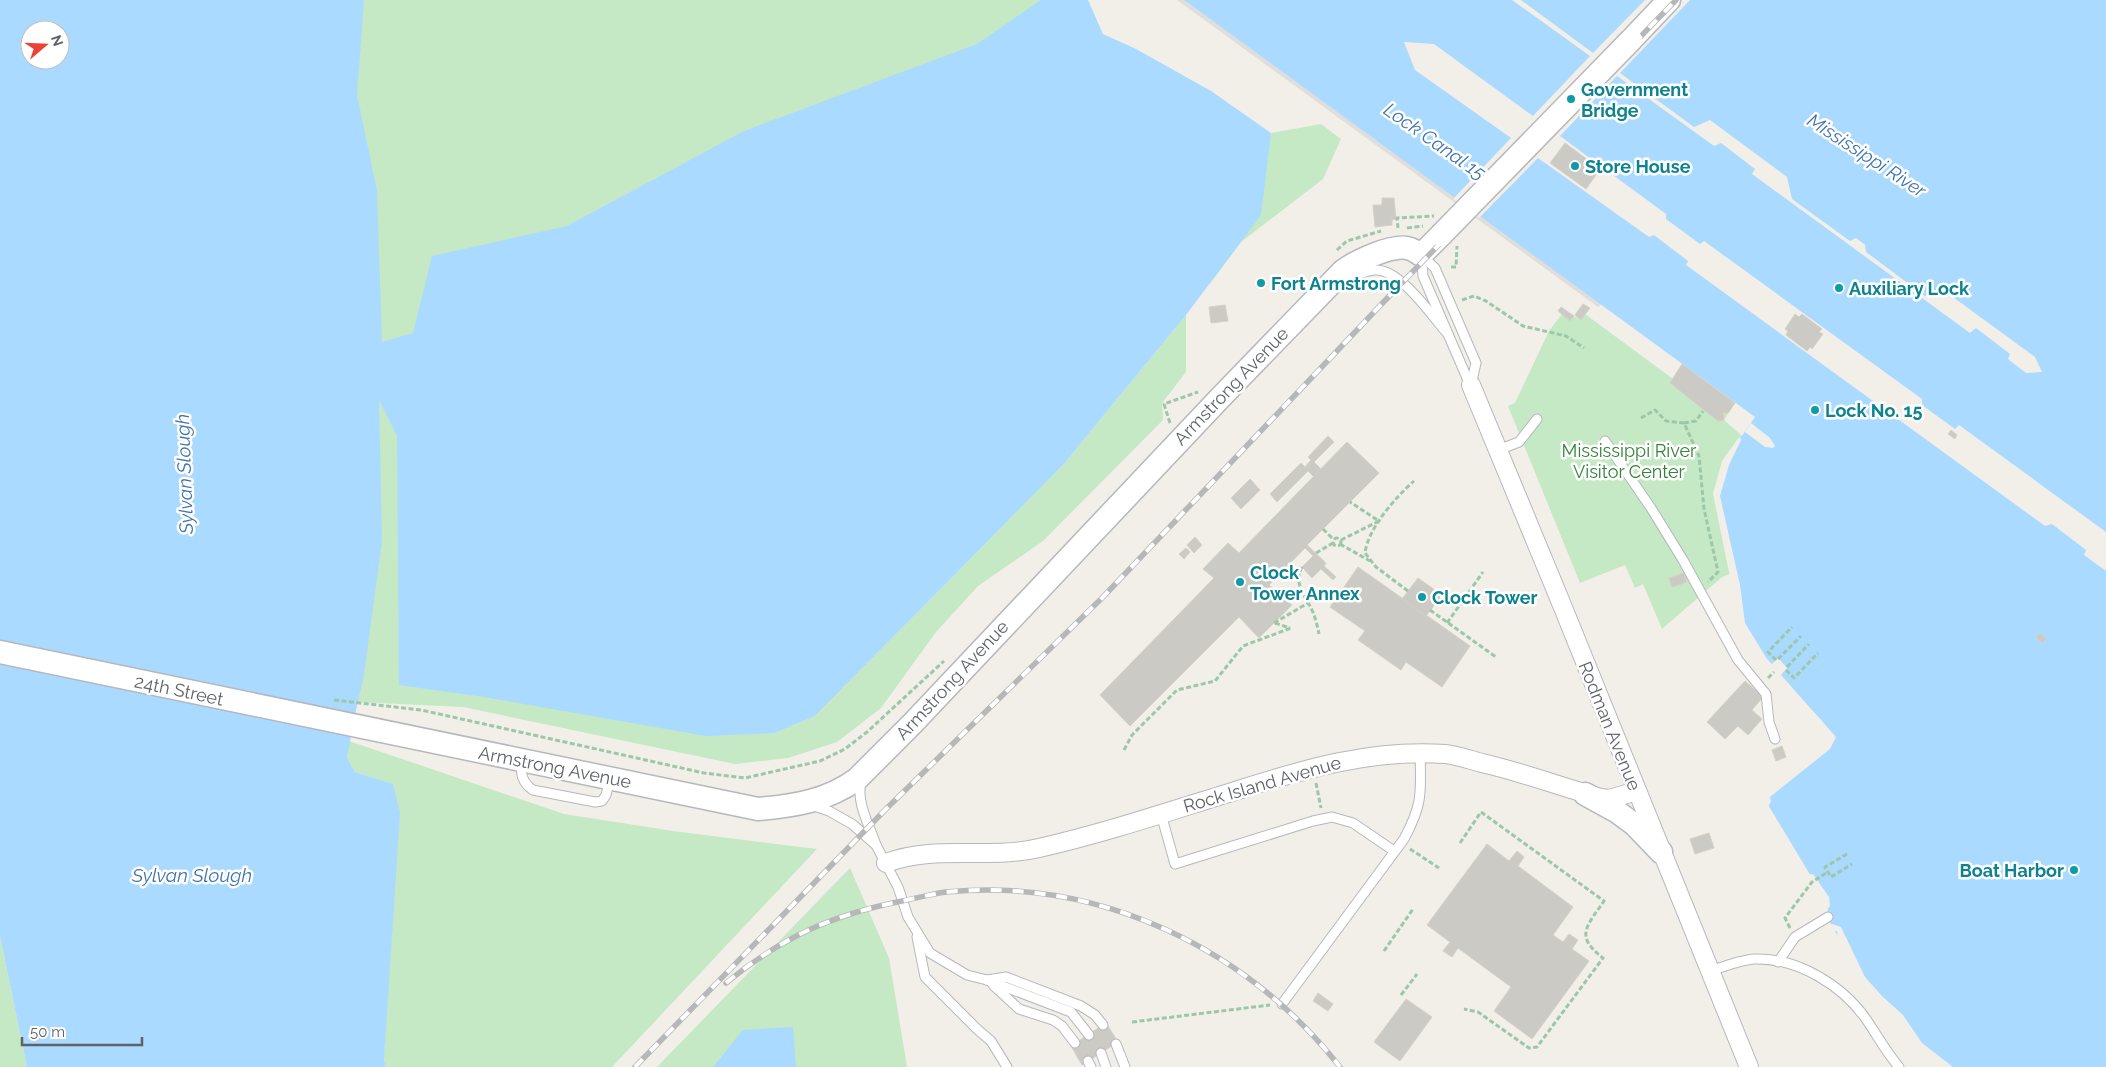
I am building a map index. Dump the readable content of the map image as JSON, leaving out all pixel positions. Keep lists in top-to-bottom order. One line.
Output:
{"streets":{"street":["Armstrong Avenue","24th Street","Rodman Avenue","Rock Island Avenue"]},"crossings":[["Armstrong Avenue","24th Street"],["Armstrong Avenue","Rodman Avenue"],["Rodman Avenue","Rock Island Avenue"]],"water":["Lock Canal 15","Mississippi River","Sylvan Slough"],"parks":["Mississippi River Visitor Center"],"places":["Government Bridge","Store House","Fort Armstrong","Auxiliary Lock","Lock No. 15","Clock Tower Annex","Clock Tower","Boat Harbor"],"scale_bar":"50 m","north":"right"}
